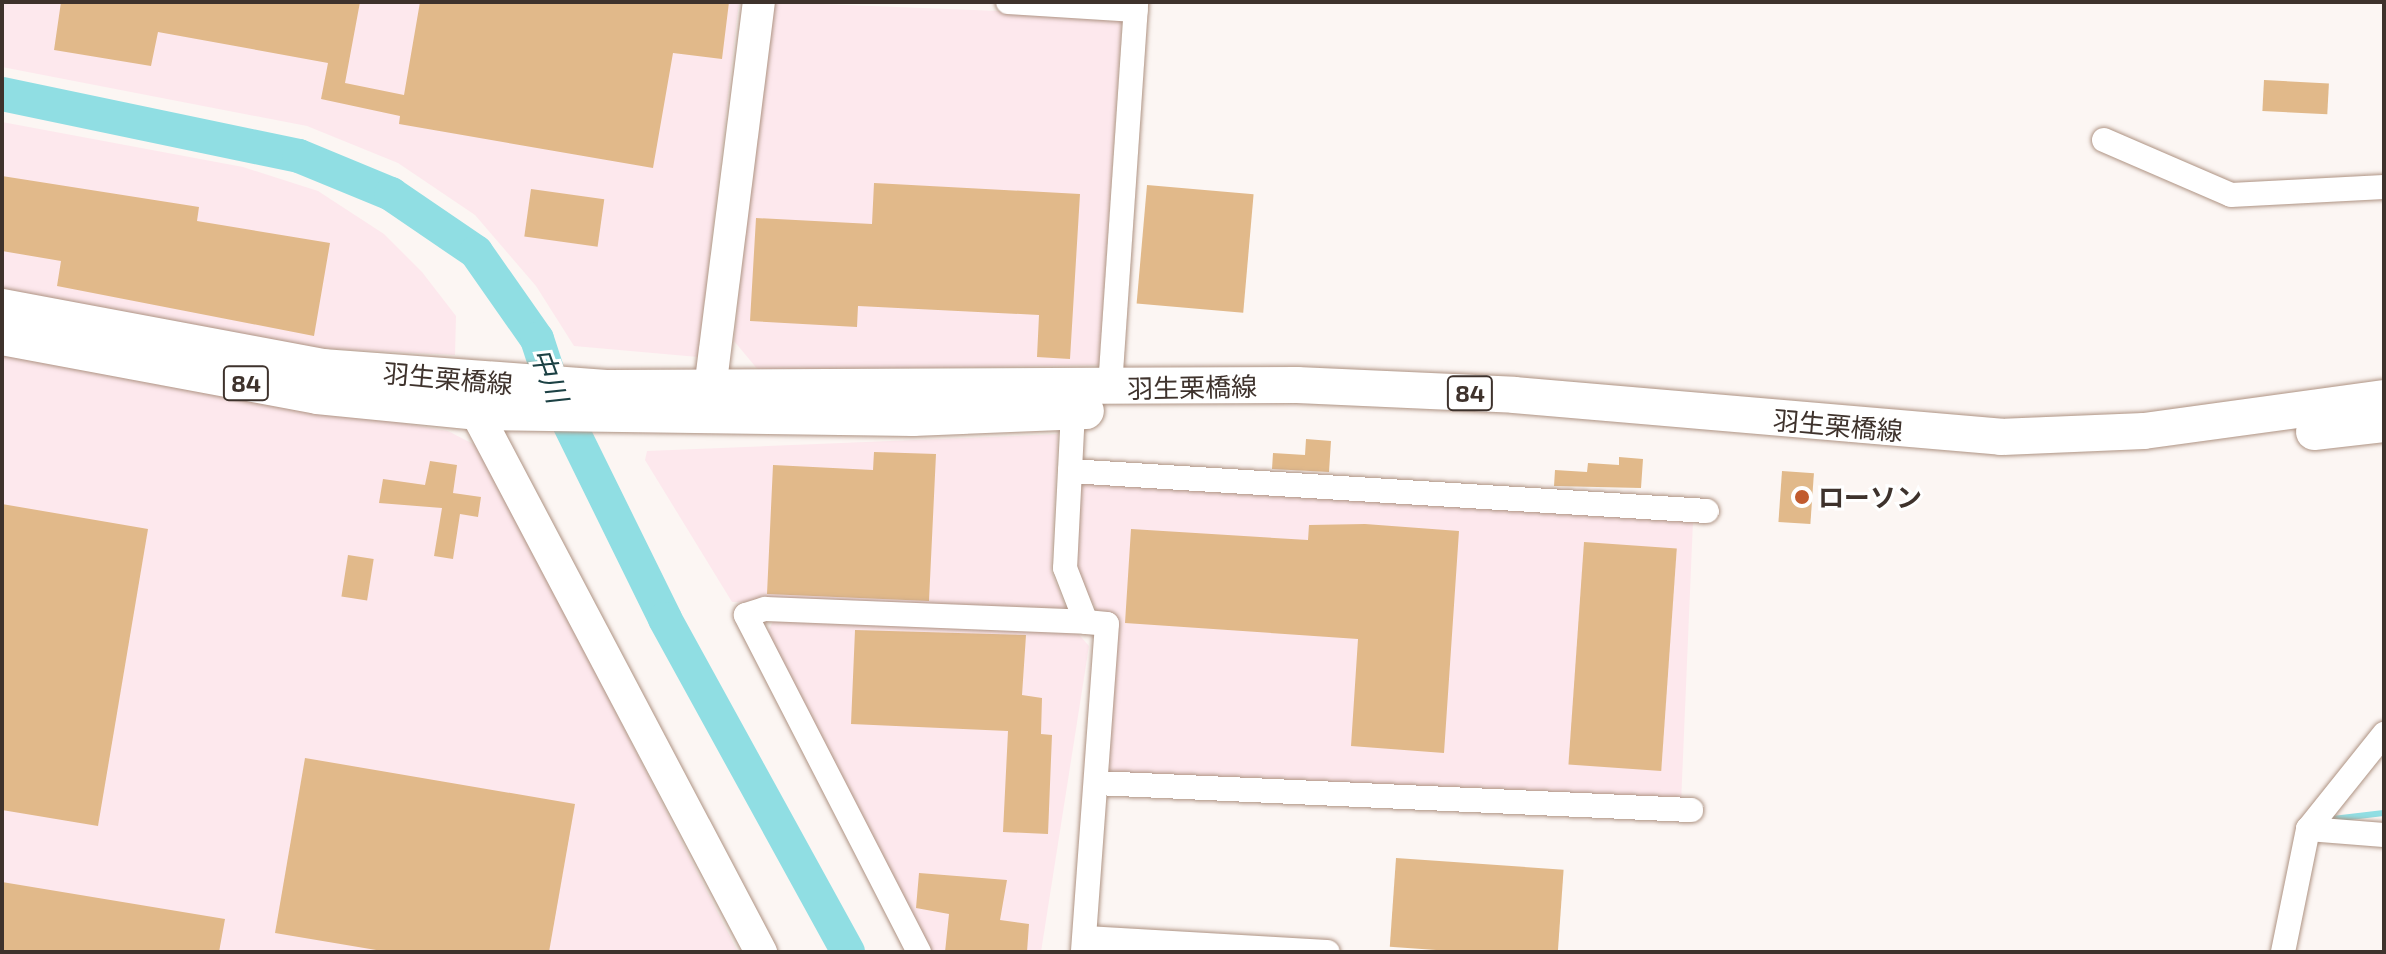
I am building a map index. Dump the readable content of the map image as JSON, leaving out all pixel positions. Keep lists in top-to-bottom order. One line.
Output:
{"streets":{"main road":["羽生栗橋線","84"]},"water":["中川"],"places":["ローソン"]}
